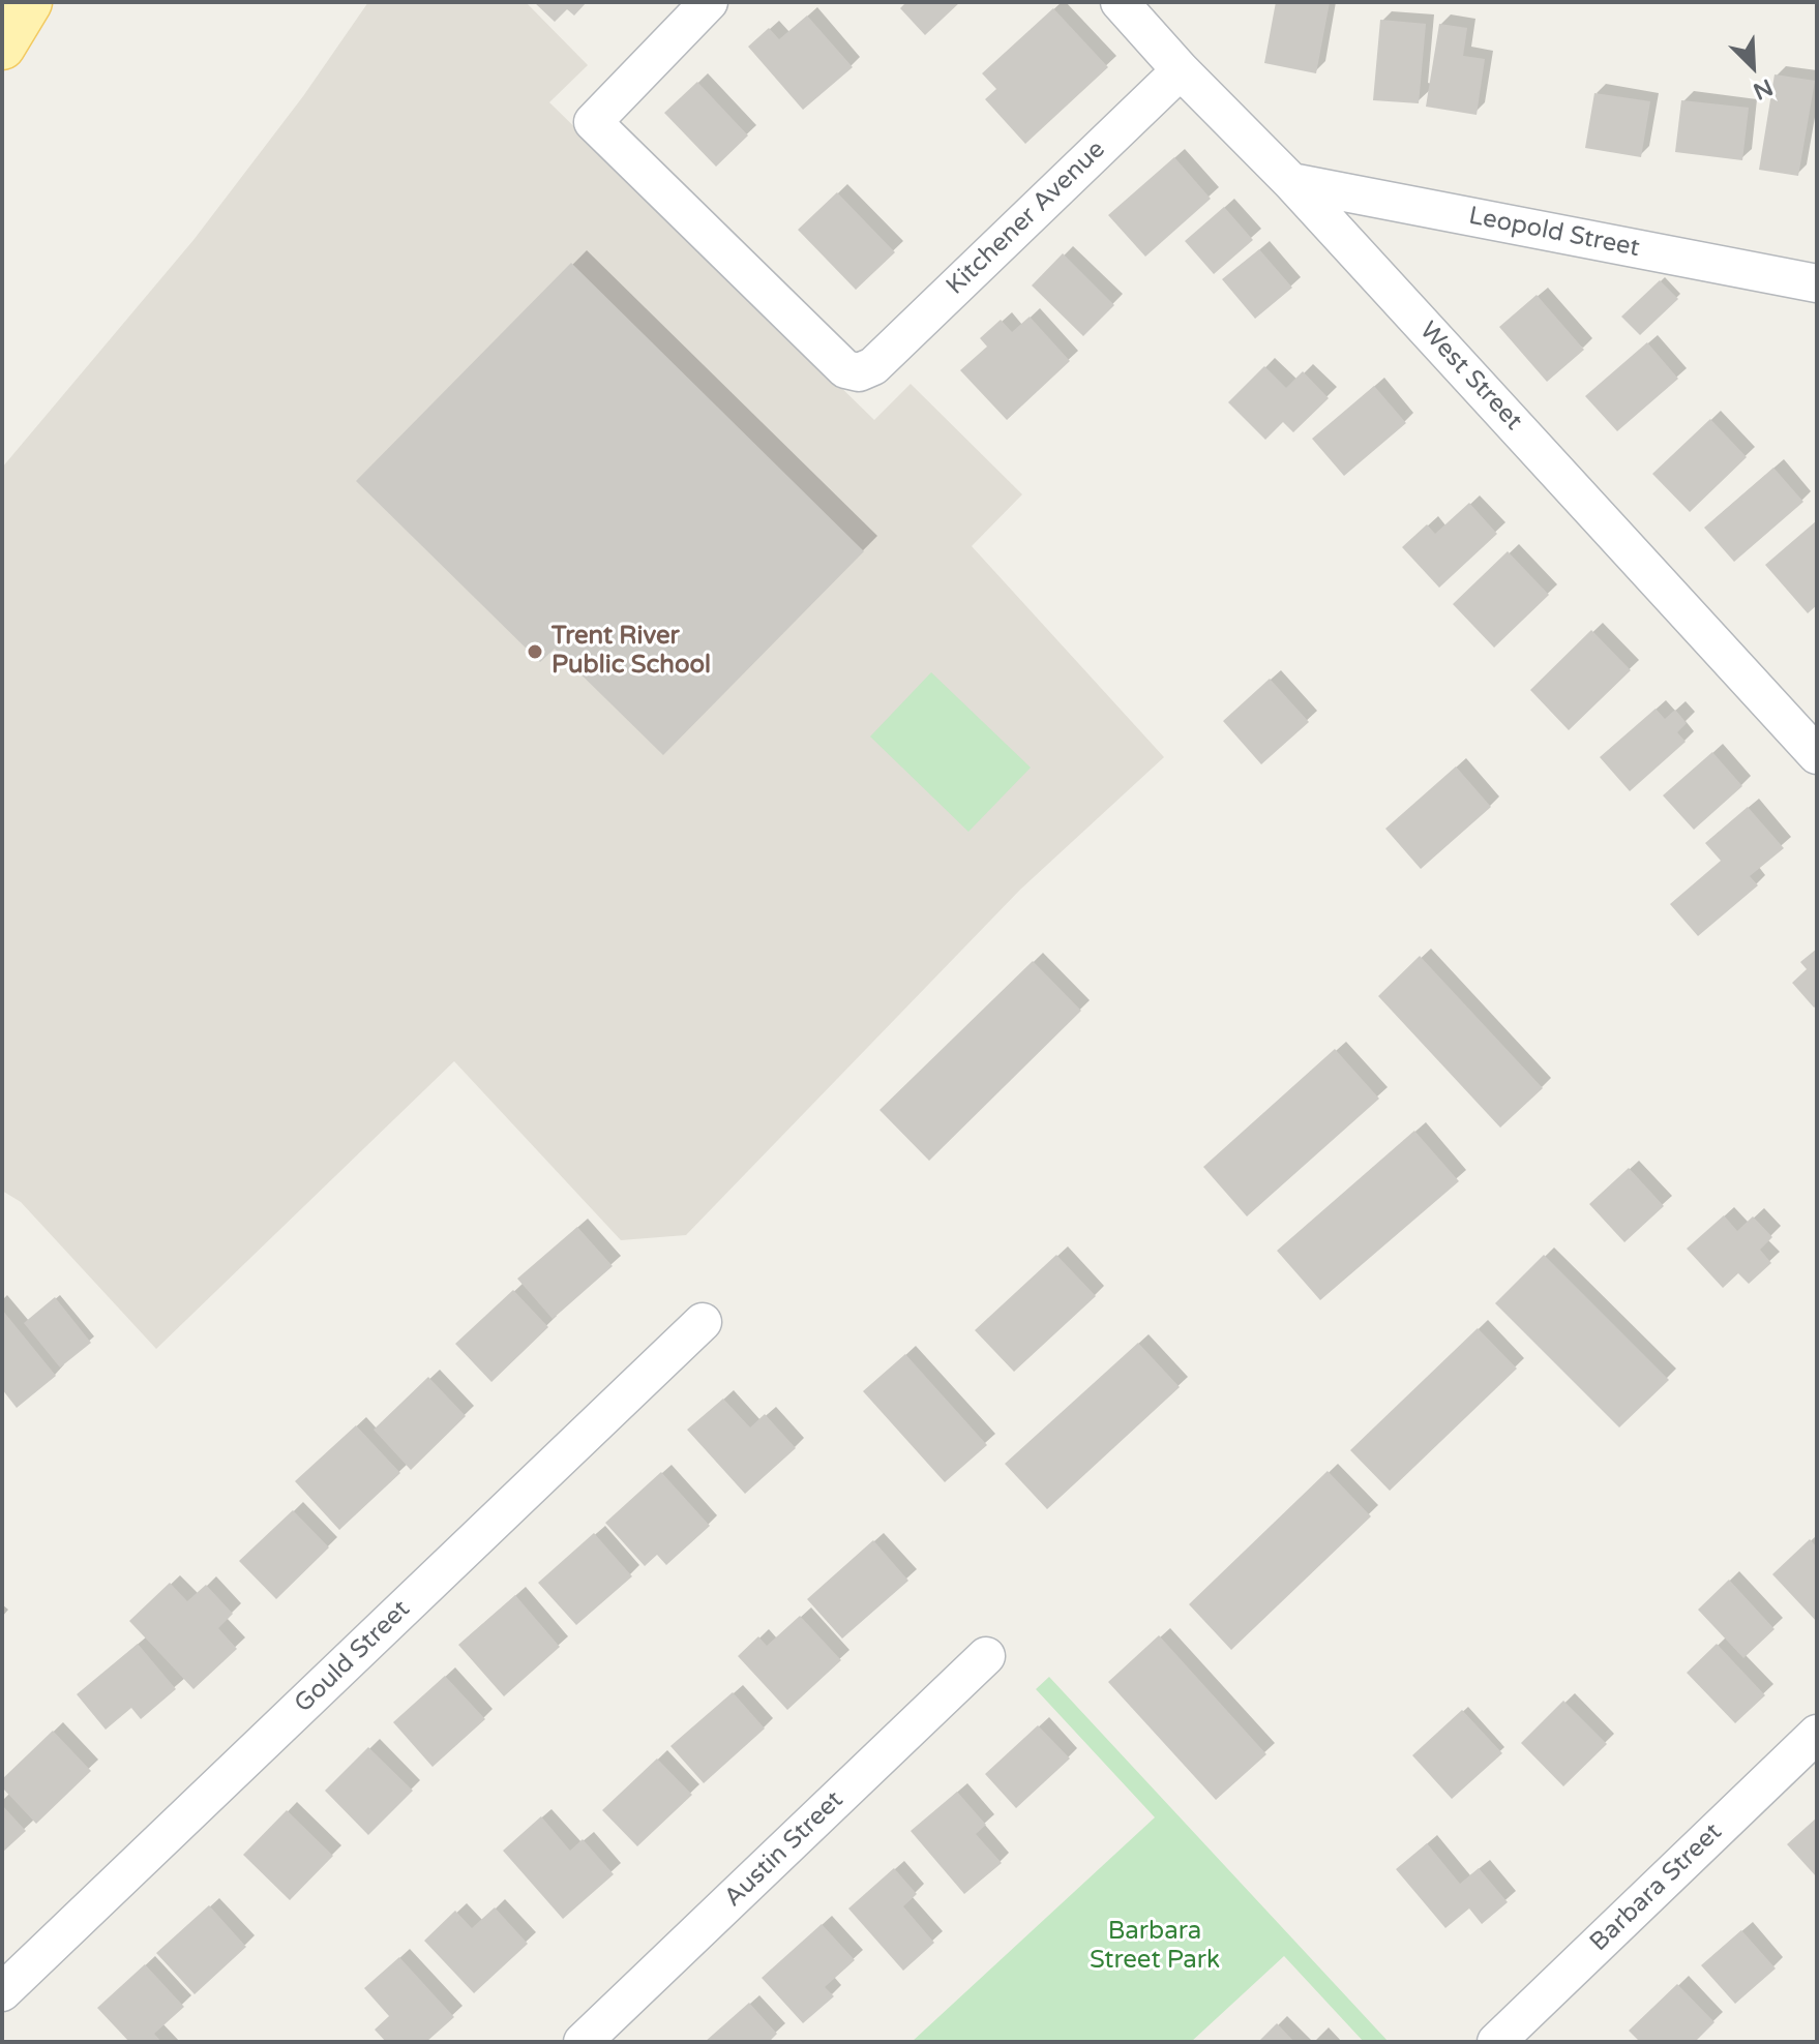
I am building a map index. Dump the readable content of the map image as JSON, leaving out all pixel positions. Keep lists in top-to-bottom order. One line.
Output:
{"streets":{"street":["Kitchener Avenue","Leopold Street","West Street","Gould Street","Austin Street","Barbara Street"]},"crossings":[["Kitchener Avenue","West Street"],["Leopold Street","West Street"]],"parks":["Barbara Street Park"],"places":["Trent River Public School"],"north":"bottom right"}
